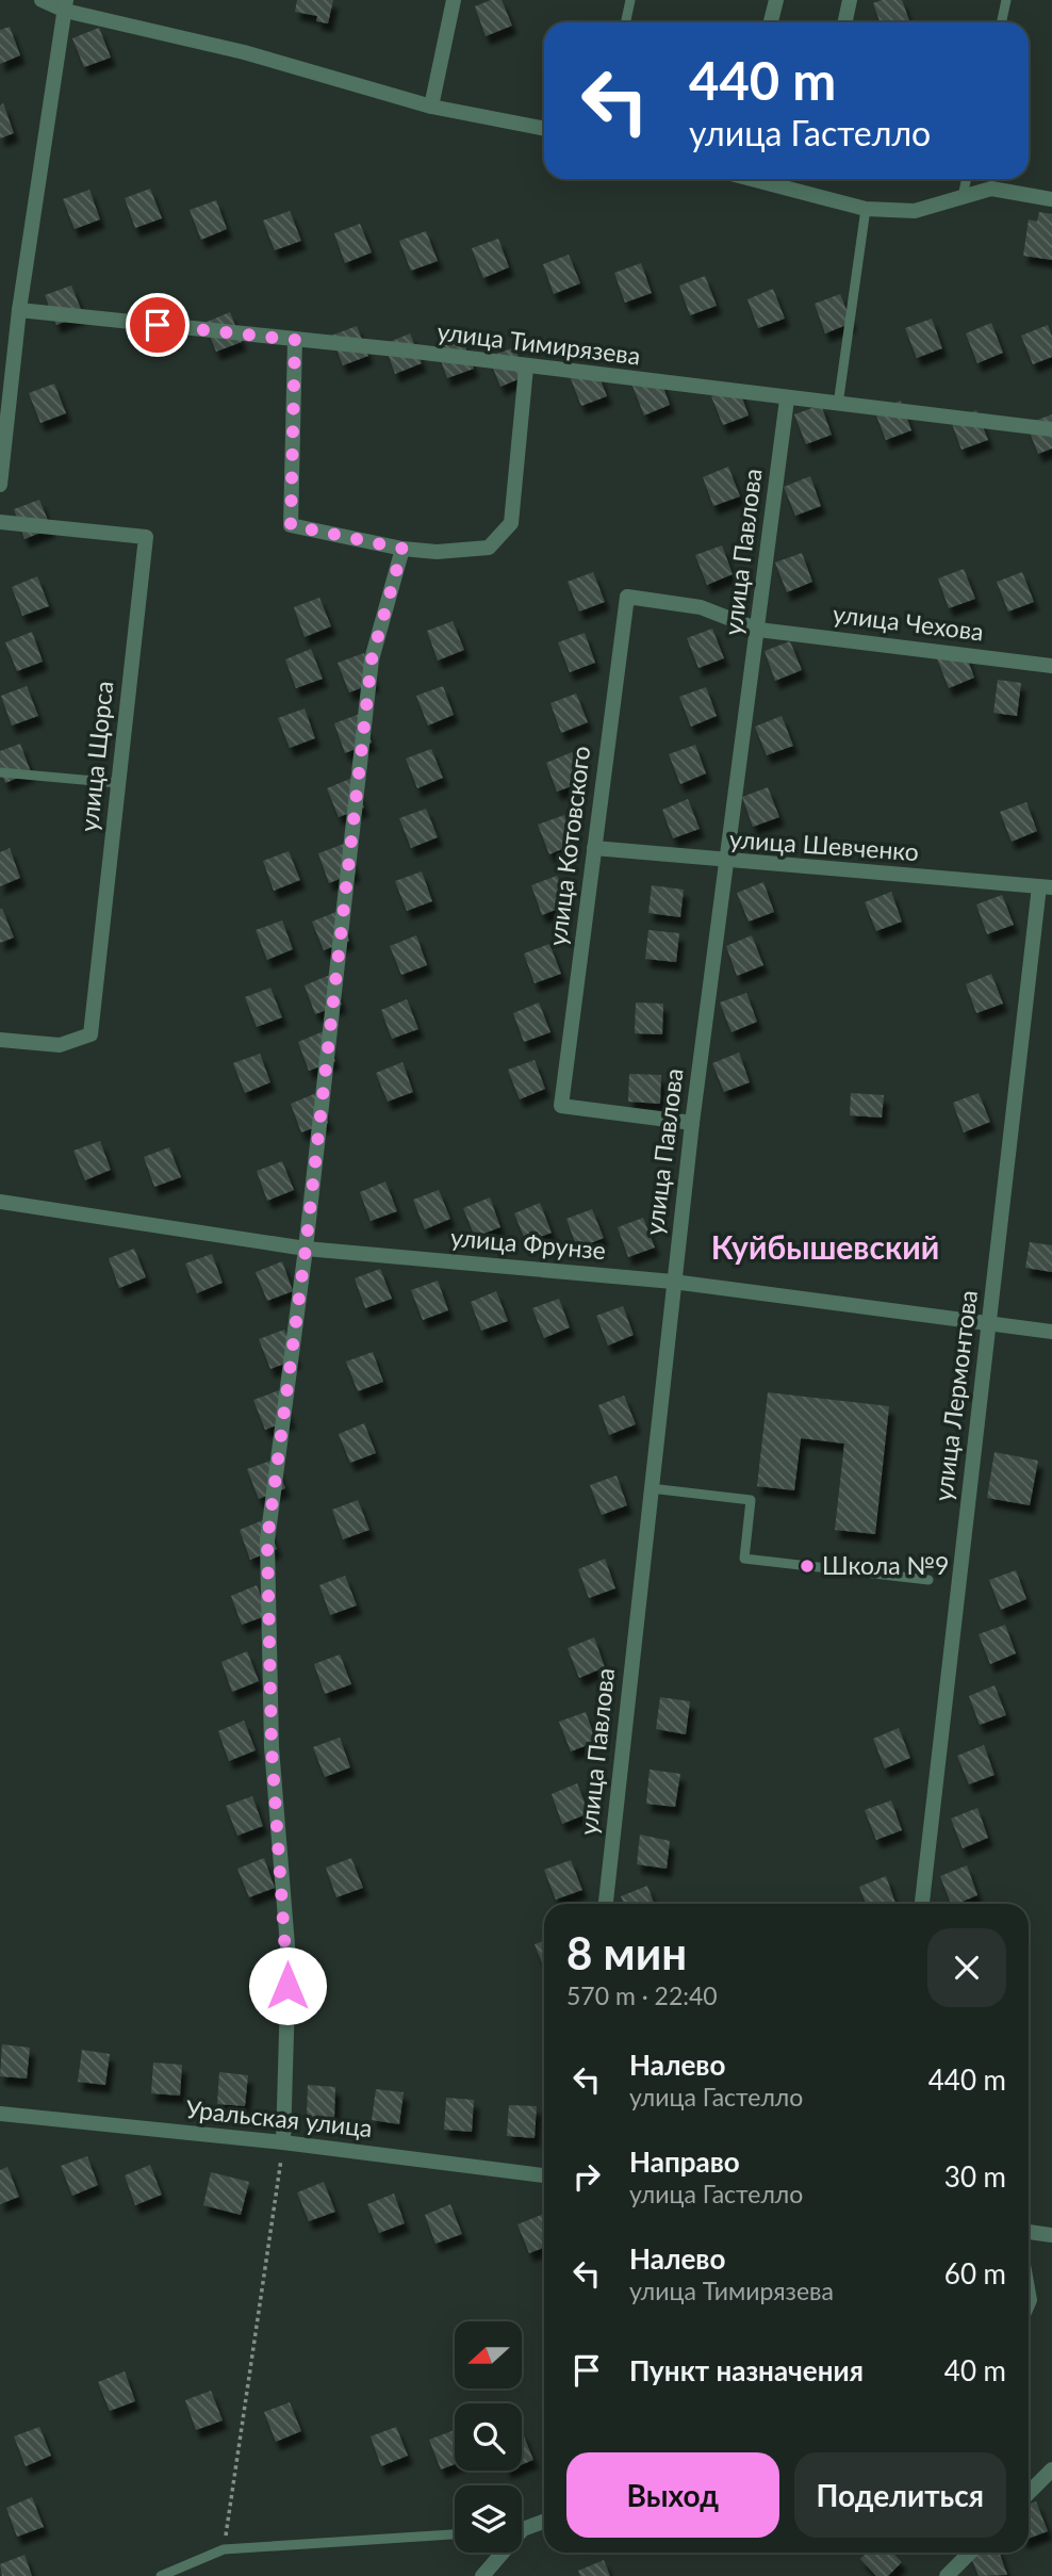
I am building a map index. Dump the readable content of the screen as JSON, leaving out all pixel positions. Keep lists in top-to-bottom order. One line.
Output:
{"streets":{"street":["улица Тимирязева","улица Павлова","улица Чехова","улица Щорса","улица Котовского","улица Шевченко","улица Фрунзе","улица Лермонтова","Уральская улица"]},"crossings":[["улица Тимирязева","улица Павлова"],["улица Павлова","улица Чехова"],["улица Павлова","улица Котовского"],["улица Павлова","улица Шевченко"],["улица Павлова","улица Фрунзе"],["улица Чехова","улица Котовского"],["улица Котовского","улица Шевченко"],["улица Шевченко","улица Лермонтова"],["улица Фрунзе","улица Лермонтова"]],"districts":["Куйбышевский"],"places":["Школа №9"],"north":"left","page":{"turn":["440 m","улица Гастелло"],"heading":["8 мин","570 m · 22:40"],"list":[{"name":"Налево","note":"улица Гастелло","value":"440 m"},{"name":"Направо","note":"улица Гастелло","value":"30 m"},{"name":"Налево","note":"улица Тимирязева","value":"60 m"},{"name":"Пункт назначения","value":"40 m"}],"buttons":["Выход","Поделиться"]}}
